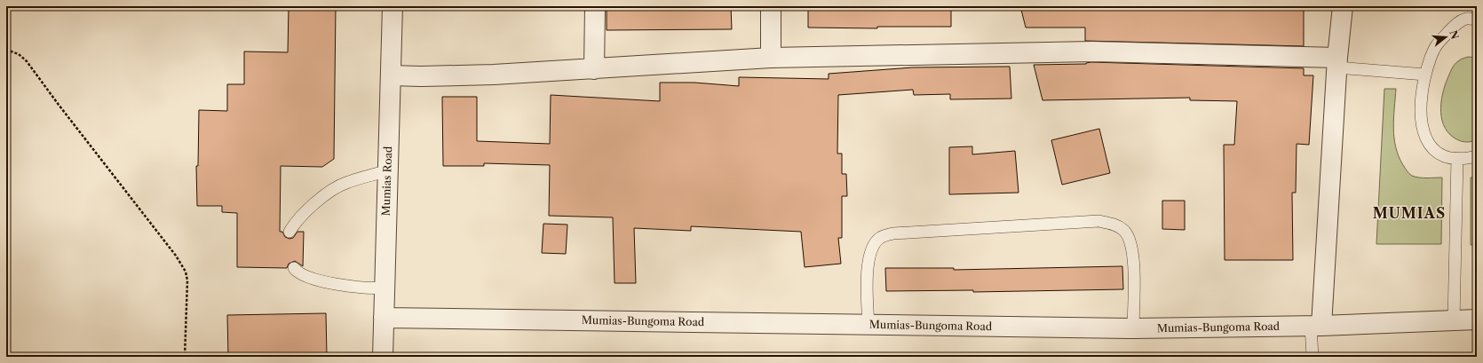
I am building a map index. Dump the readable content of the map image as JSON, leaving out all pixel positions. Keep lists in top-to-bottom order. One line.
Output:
{"streets":{"street":["Mumias Road","Mumias-Bungoma Road"]},"crossings":[["Mumias Road","Mumias-Bungoma Road"]],"districts":["MUMIAS"],"north":"right"}
